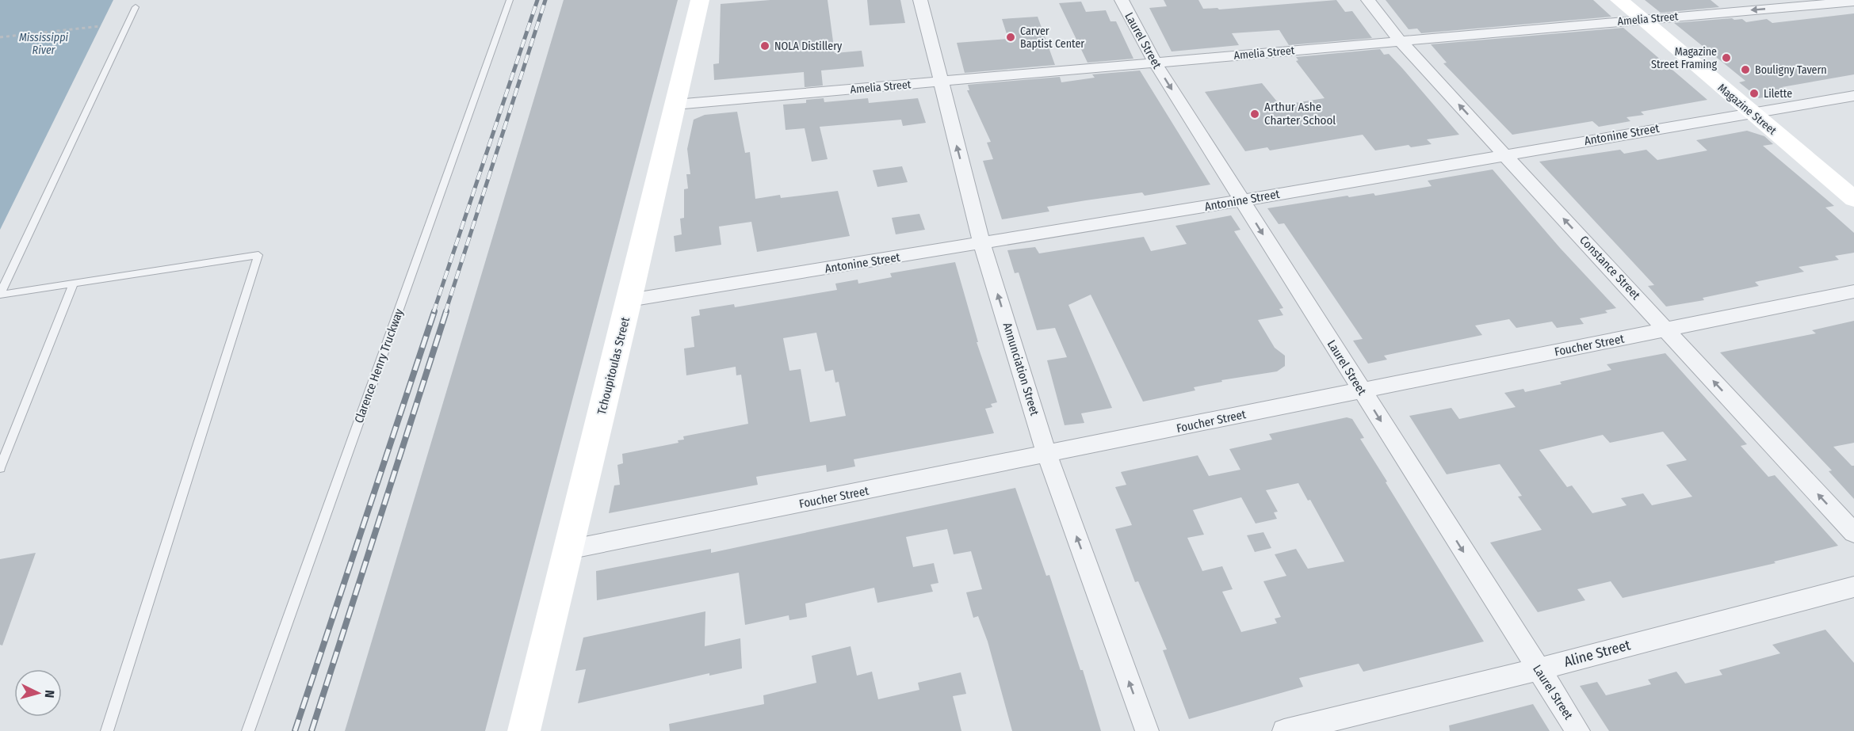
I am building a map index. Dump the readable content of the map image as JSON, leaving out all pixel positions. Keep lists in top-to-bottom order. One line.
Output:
{"streets":{"street":["Amelia Street","Laurel Street","Magazine Street","Antonine Street","Constance Street","Foucher Street","Tchoupitoulas Street","Annunciation Street","Aline Street"],"lane":["Clarence Henry Truckway"]},"crossings":[["Amelia Street","Laurel Street"],["Amelia Street","Magazine Street"],["Amelia Street","Constance Street"],["Amelia Street","Tchoupitoulas Street"],["Amelia Street","Annunciation Street"],["Laurel Street","Antonine Street"],["Laurel Street","Foucher Street"],["Laurel Street","Aline Street"],["Magazine Street","Antonine Street"],["Antonine Street","Constance Street"],["Antonine Street","Tchoupitoulas Street"],["Antonine Street","Annunciation Street"],["Constance Street","Foucher Street"],["Foucher Street","Tchoupitoulas Street"],["Foucher Street","Annunciation Street"]],"one_way":["Laurel Street","Constance Street","Annunciation Street"],"water":["Mississippi River"],"places":["Carver Baptist Center","NOLA Distillery","Magazine Street Framing","Bouligny Tavern","Lilette","Arthur Ashe Charter School"],"north":"right"}
